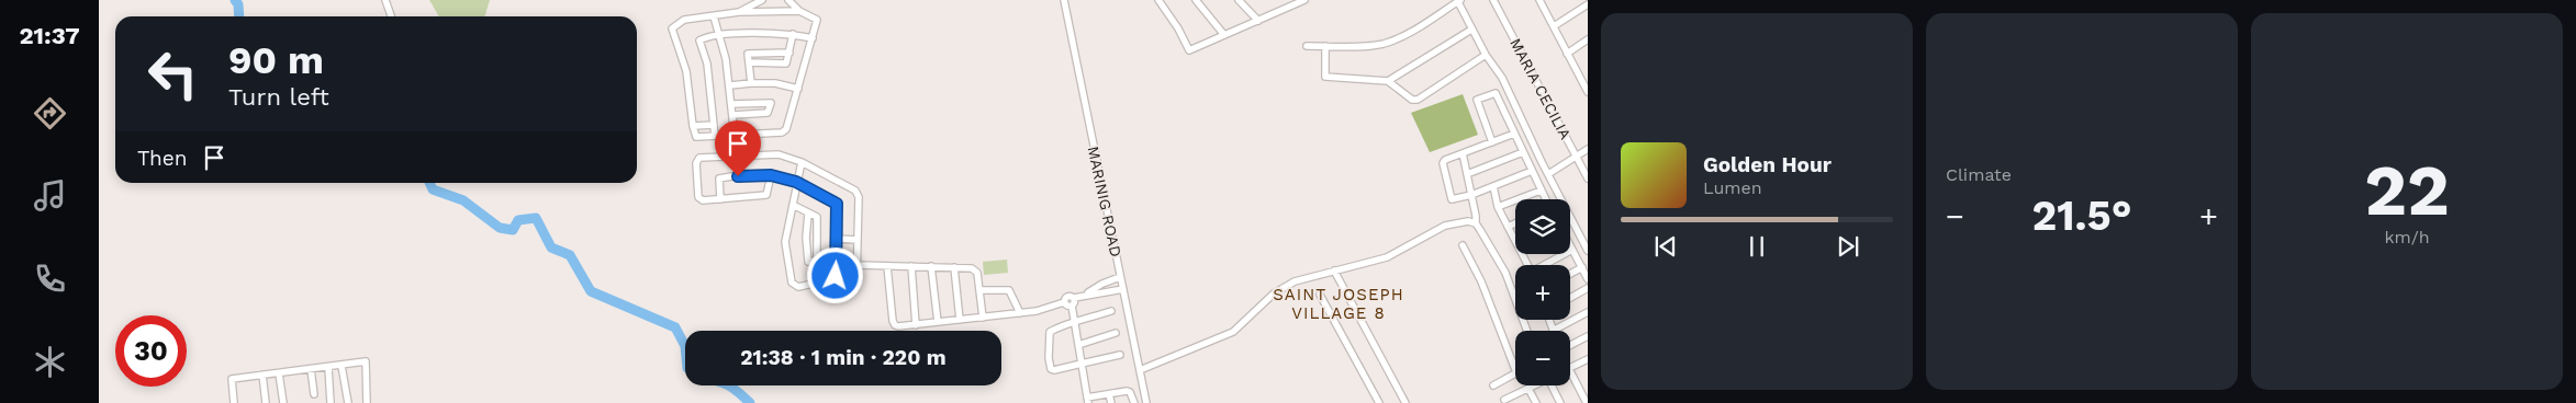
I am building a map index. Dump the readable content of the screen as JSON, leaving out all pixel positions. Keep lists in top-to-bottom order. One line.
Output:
{"streets":{"street":["MARIA CECILIA","MARINIG ROAD"]},"districts":["SAINT JOSEPH VILLAGE 8"],"page":{"tabs":"21:37","tile":["Climate",["22","km/h"]],"turn":["90 m","Turn left"],"then":"Then","song":["Golden Hour","Lumen"],"heat":["−","21.5°","+"],"map_buttons":["+","−"],"limit":"30","trip":"21:38 · 1 min · 220 m"}}
